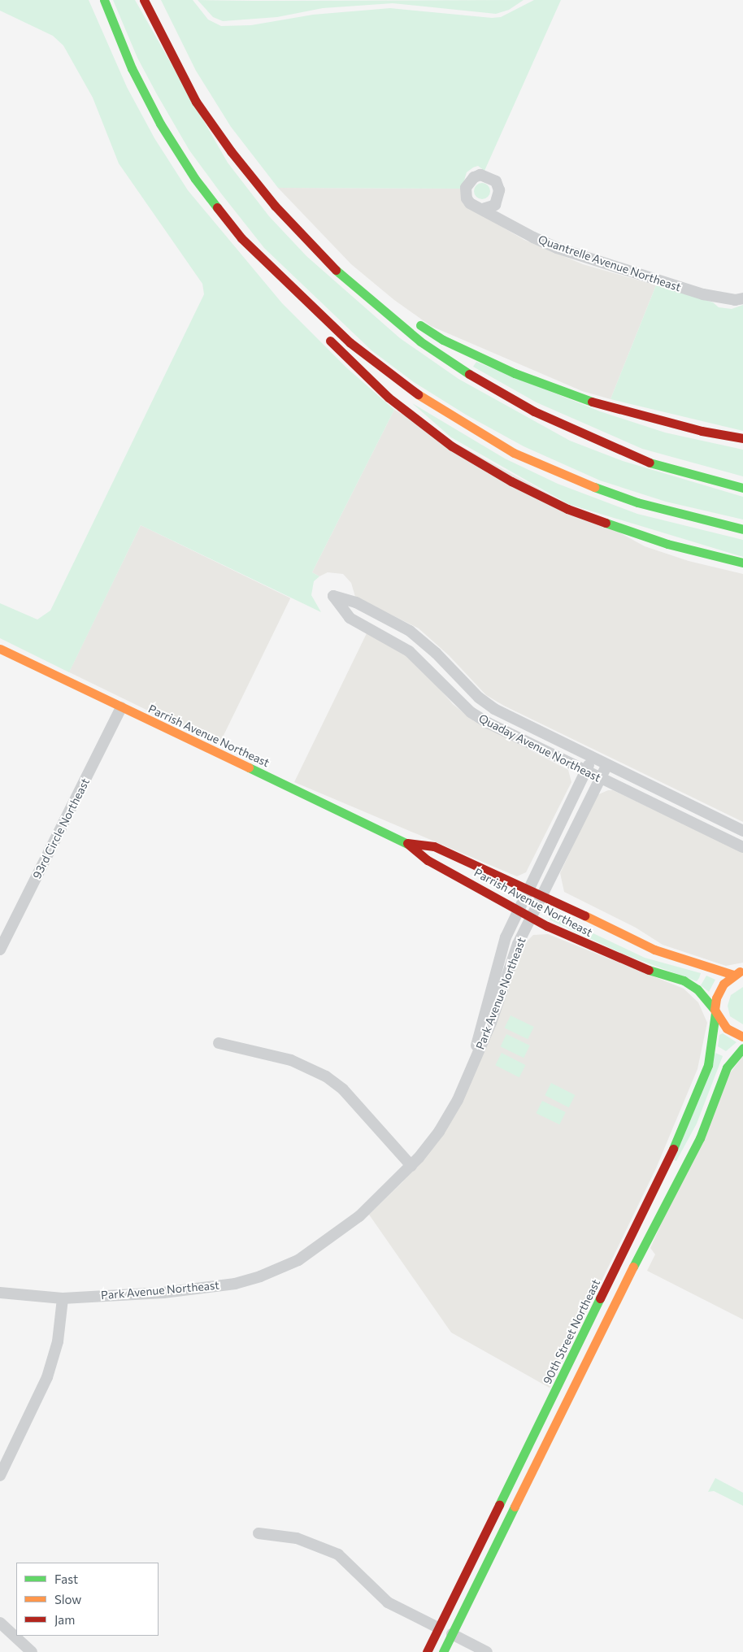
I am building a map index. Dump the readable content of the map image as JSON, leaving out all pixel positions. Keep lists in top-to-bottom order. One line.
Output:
{"streets":{"main road":["Parrish Avenue Northeast","90th Street Northeast"],"street":["Quantrelle Avenue Northeast","Quaday Avenue Northeast","93rd Circle Northeast","Park Avenue Northeast"]},"crossings":[["Parrish Avenue Northeast","93rd Circle Northeast"],["Parrish Avenue Northeast","Park Avenue Northeast"],["Parrish Avenue Northeast","90th Street Northeast"],["Quaday Avenue Northeast","Park Avenue Northeast"]],"legend":["Fast","Slow","Jam"]}
